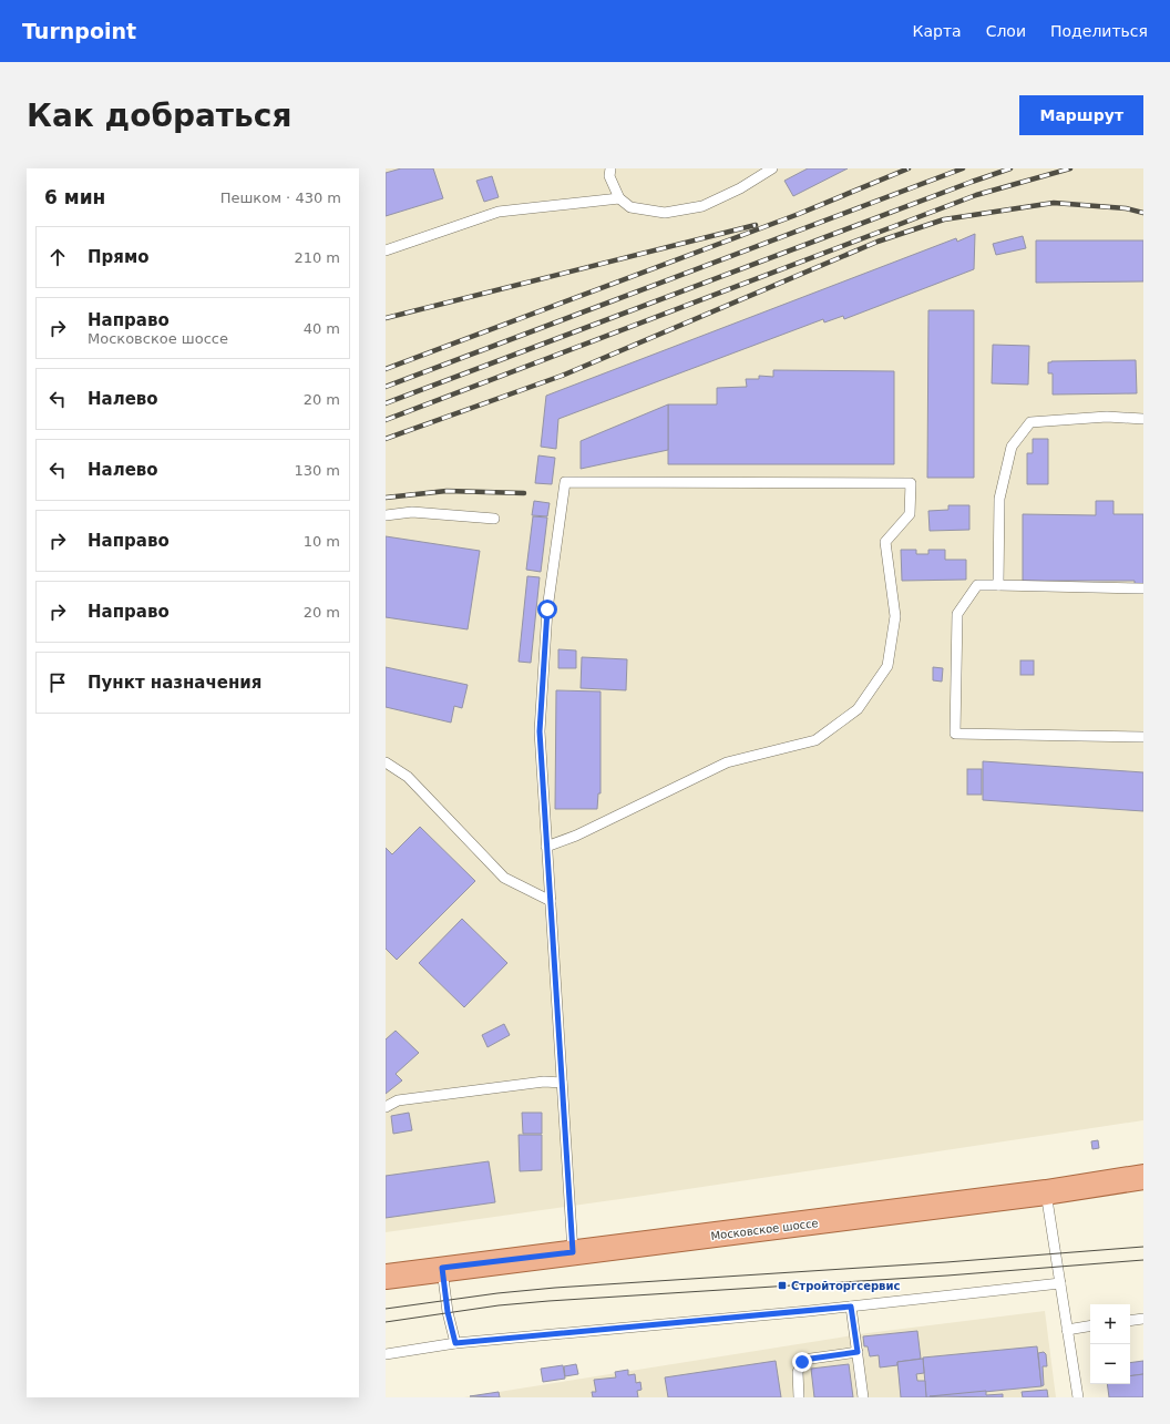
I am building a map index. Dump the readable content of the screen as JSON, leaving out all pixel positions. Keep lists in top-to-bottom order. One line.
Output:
{"streets":{"main road":["Московское шоссе"]},"places":{"transit":["Стройторгсервис"]},"page":{"header":"Turnpoint","nav":["Карта","Слои","Поделиться"],"buttons":"Маршрут","title":"Как добраться","heading":["6 мин","Пешком · 430 m"],"list":[["Прямо","210 m"],["Направо","Московское шоссе","40 m"],["Налево","20 m"],["Налево","130 m"],["Направо","10 m"],["Направо","20 m"],"Пункт назначения"],"map_buttons":["+","−"]}}
